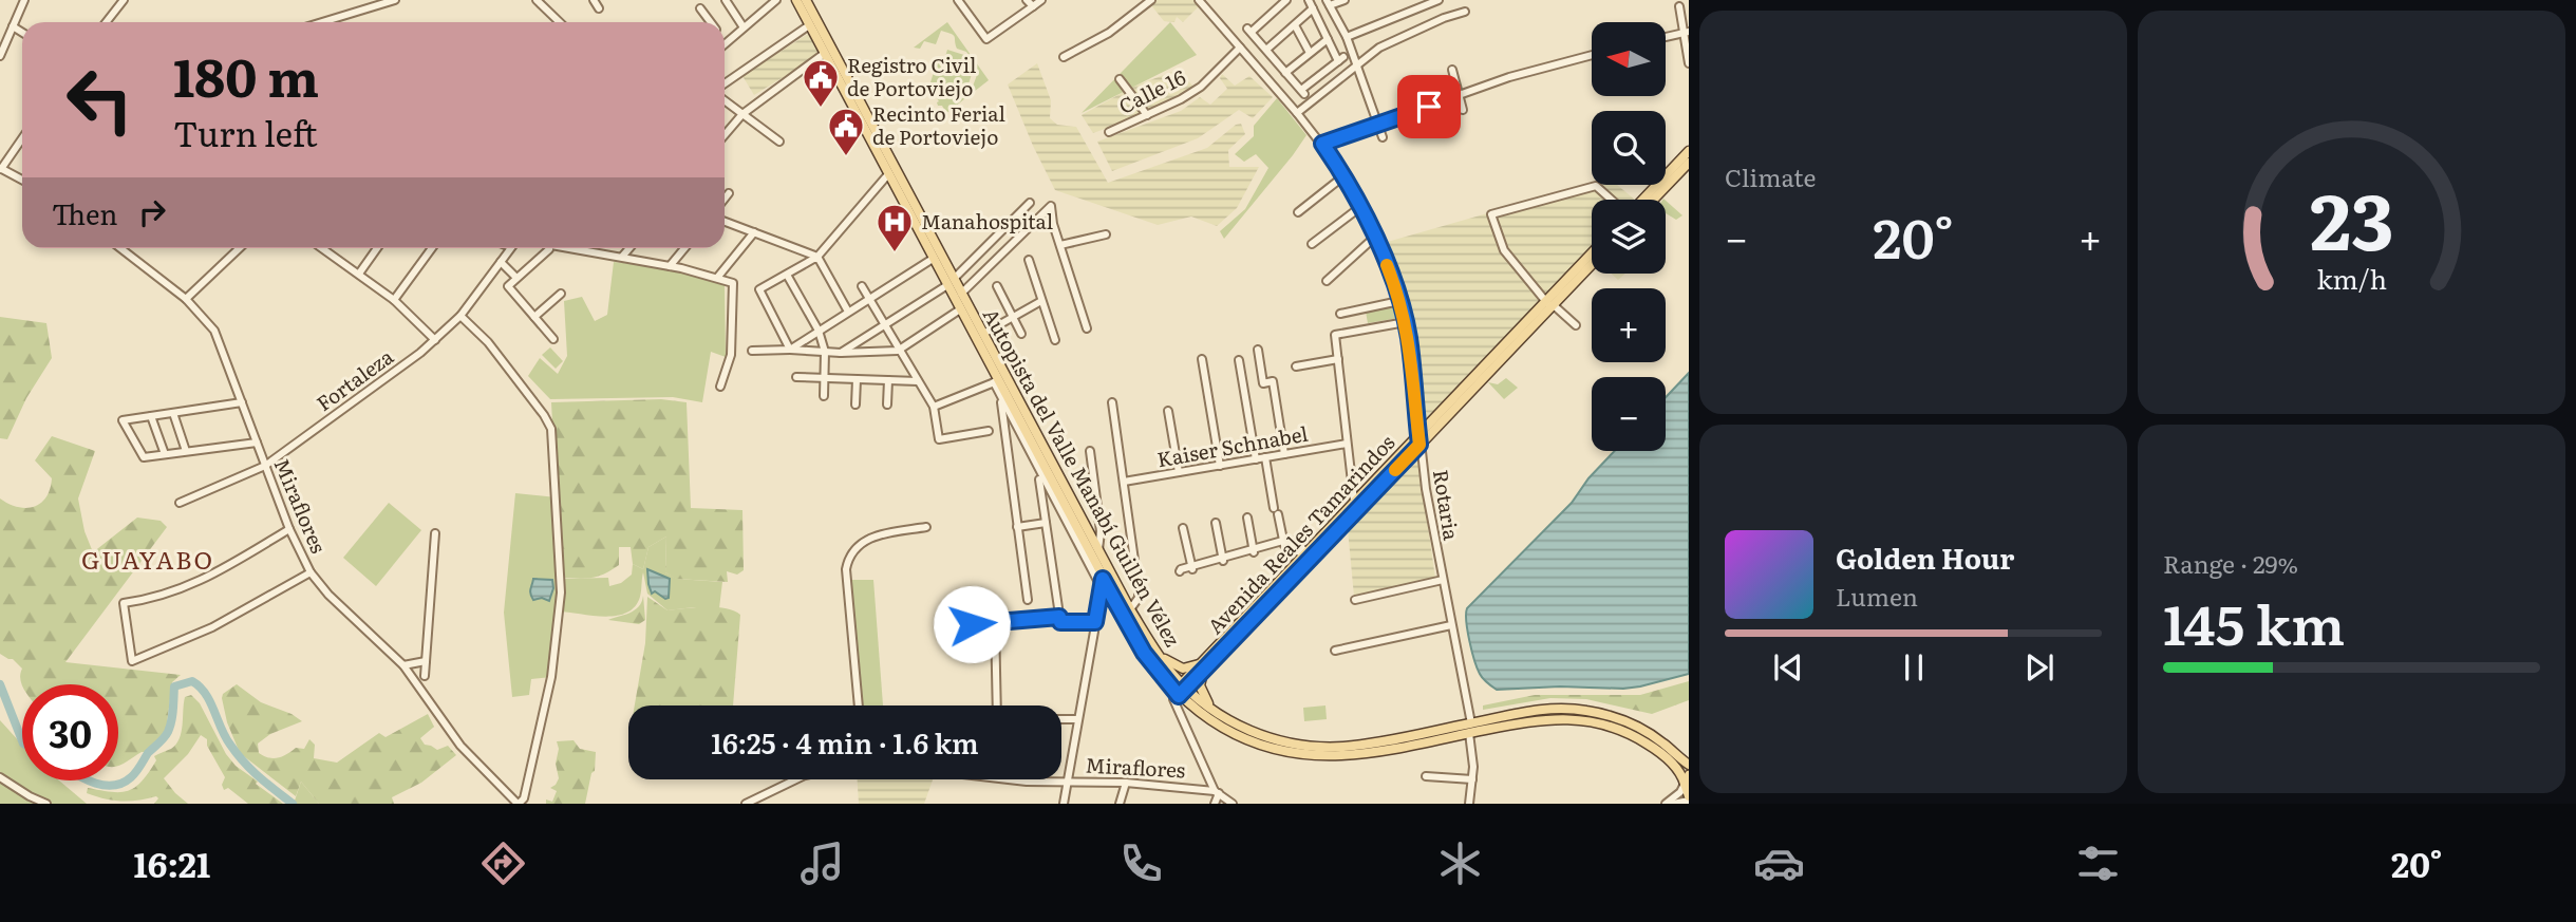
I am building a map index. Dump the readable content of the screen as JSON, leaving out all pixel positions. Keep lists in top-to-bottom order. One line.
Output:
{"streets":{"main road":["Autopista del Valle Manabí Guillén Vélez","Avenida Reales Tamarindos"],"street":["Calle 16","Fortaleza","Kaiser Schnabel","Rotaria","Miraflores"]},"crossings":[["Calle 16","Rotaria"],["Fortaleza","Miraflores"],["Autopista del Valle Manabí Guillén Vélez","Rotaria"],["Autopista del Valle Manabí Guillén Vélez","Avenida Reales Tamarindos"],["Rotaria","Avenida Reales Tamarindos"]],"districts":["GUAYABO"],"places":{"public building":["Registro Civil de Portoviejo","Recinto Ferial de Portoviejo"],"hospital":["Manahospital"]},"north":"left","page":{"tile":["Climate",["Range · 29%","145 km"]],"map_buttons":["+","−"],"turn":["180 m","Turn left"],"then":"Then","heat":["−","20°","+"],"song":["Golden Hour","Lumen"],"limit":"30","trip":"16:25 · 4 min · 1.6 km","tabs":["16:21","20°"],"gauge":["23","km/h"]}}
